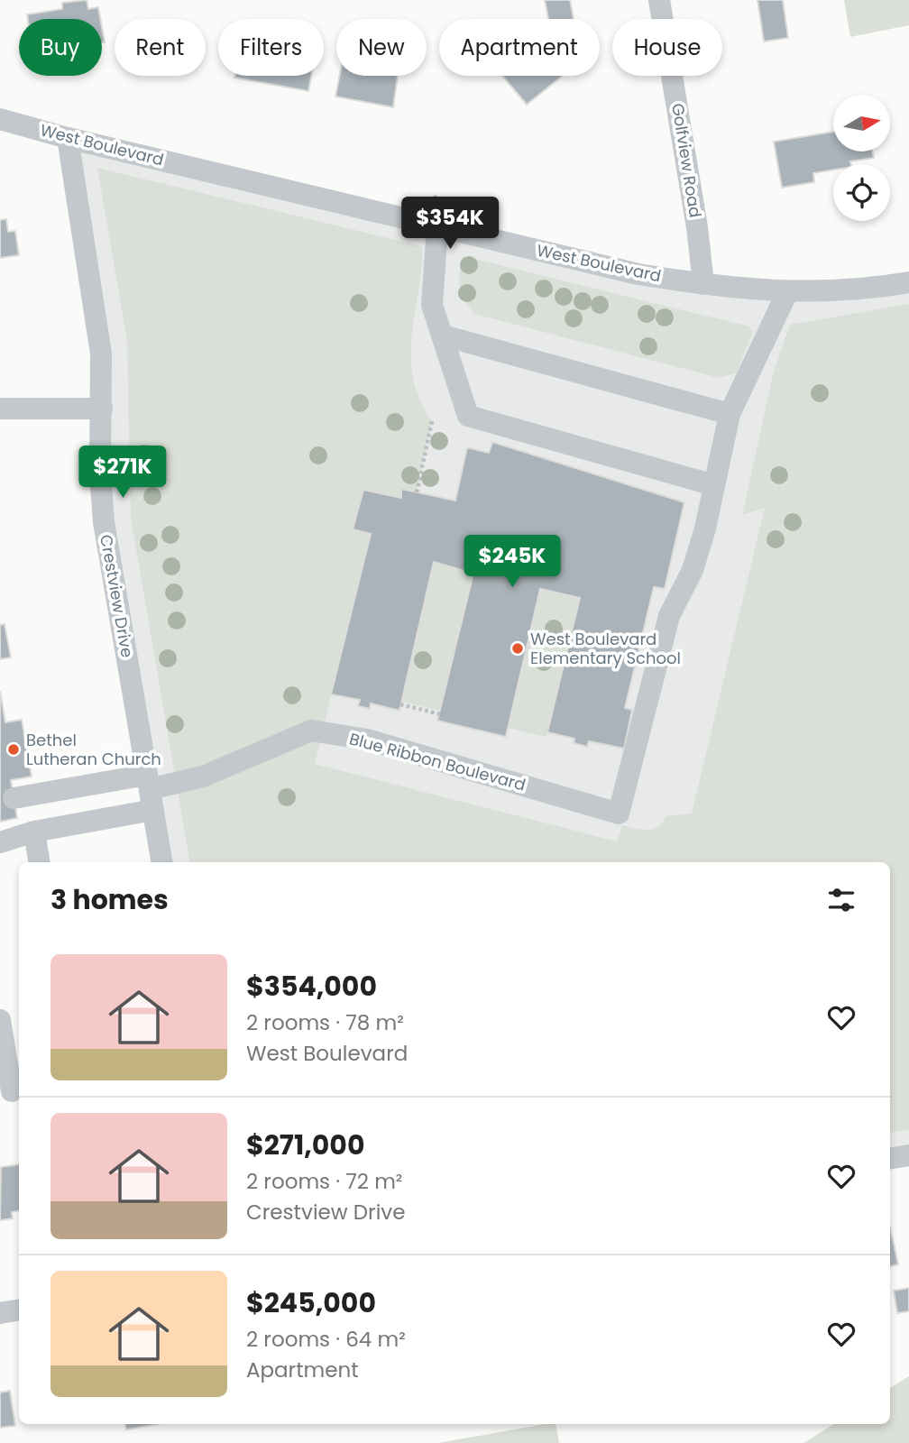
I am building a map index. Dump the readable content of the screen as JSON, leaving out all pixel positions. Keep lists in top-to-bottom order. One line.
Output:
{"streets":{"street":["West Boulevard","Golfview Road","Crestview Drive","Blue Ribbon Boulevard"]},"crossings":[["West Boulevard","Golfview Road"],["West Boulevard","Crestview Drive"],["Crestview Drive","Blue Ribbon Boulevard"]],"places":["West Boulevard Elementary School","Bethel Lutheran Church"],"north":"right","page":{"chip":["Buy","Rent","Filters","New","Apartment","House"],"price":["$354K","$271K","$245K"],"heading":"3 homes","list":[{"name":"$354,000","note":"2 rooms · 78 m² · West Boulevard"},{"name":"$271,000","note":"2 rooms · 72 m² · Crestview Drive"},{"name":"$245,000","note":"2 rooms · 64 m² · Apartment"}]}}
